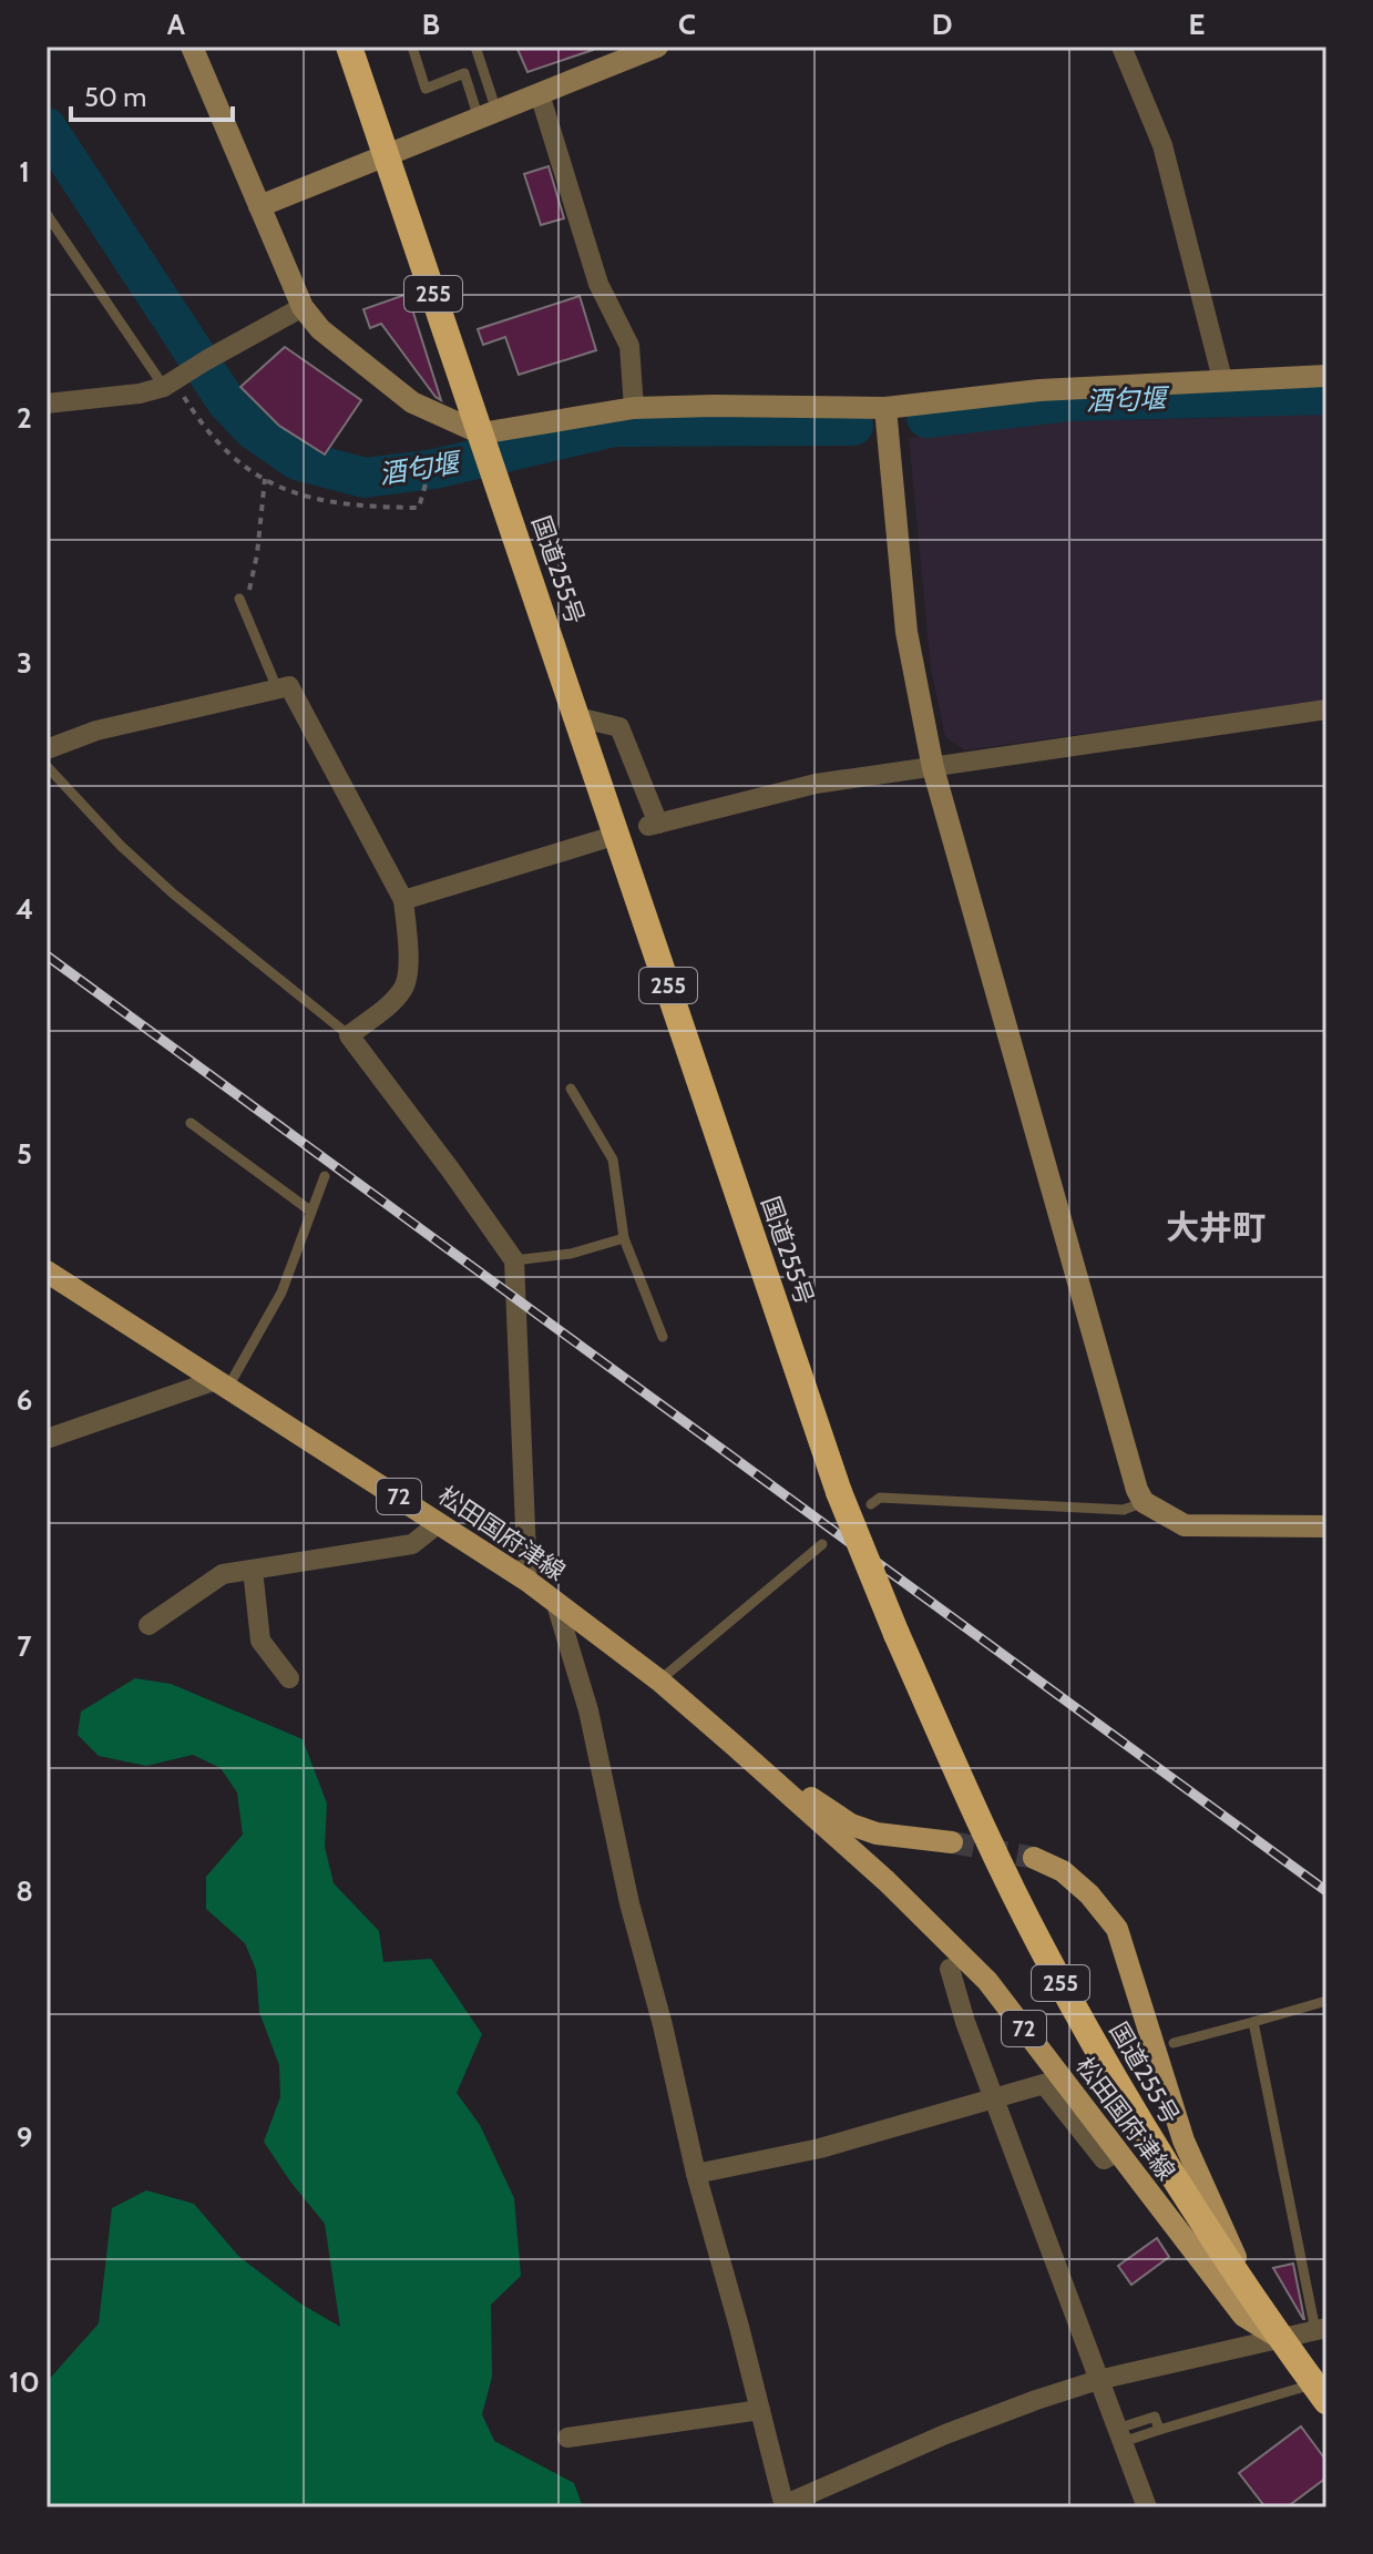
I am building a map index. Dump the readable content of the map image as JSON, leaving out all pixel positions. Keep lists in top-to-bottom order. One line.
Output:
{"streets":{"highway":["255","国道255号"],"main road":["72","松田国府津線"]},"crossings":[["国道255号","松田国府津線"]],"districts":["大井町"],"water":["酒匂堰"],"scale_bar":"50 m","grid":{"columns":["A","B","C","D","E"],"rows":["1","2","3","4","5","6","7","8","9","10"]}}
